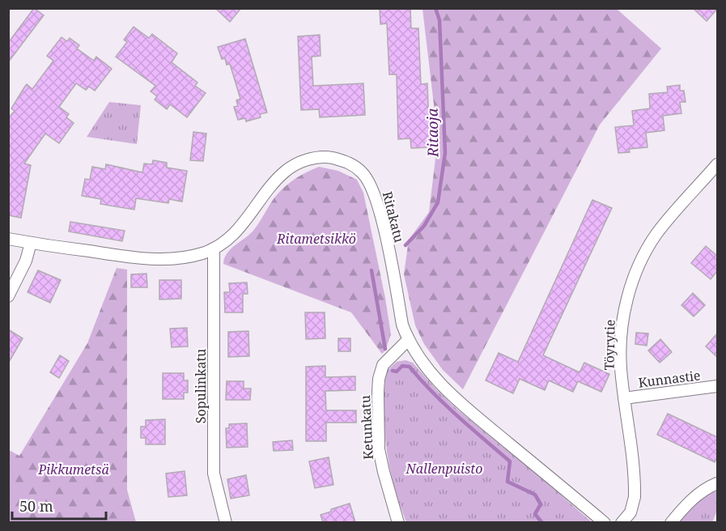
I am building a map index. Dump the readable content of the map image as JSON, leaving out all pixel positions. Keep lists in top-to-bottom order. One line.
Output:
{"streets":{"street":["Ritakatu","Töyrytie","Kunnastie","Sopulinkatu","Ketunkatu"]},"crossings":[["Ritakatu","Sopulinkatu"],["Ritakatu","Ketunkatu"],["Töyrytie","Kunnastie"]],"water":["Ritaoja"],"parks":["Ritametsikkö","Nallenpuisto","Pikkumetsä"],"scale_bar":"50 m"}
